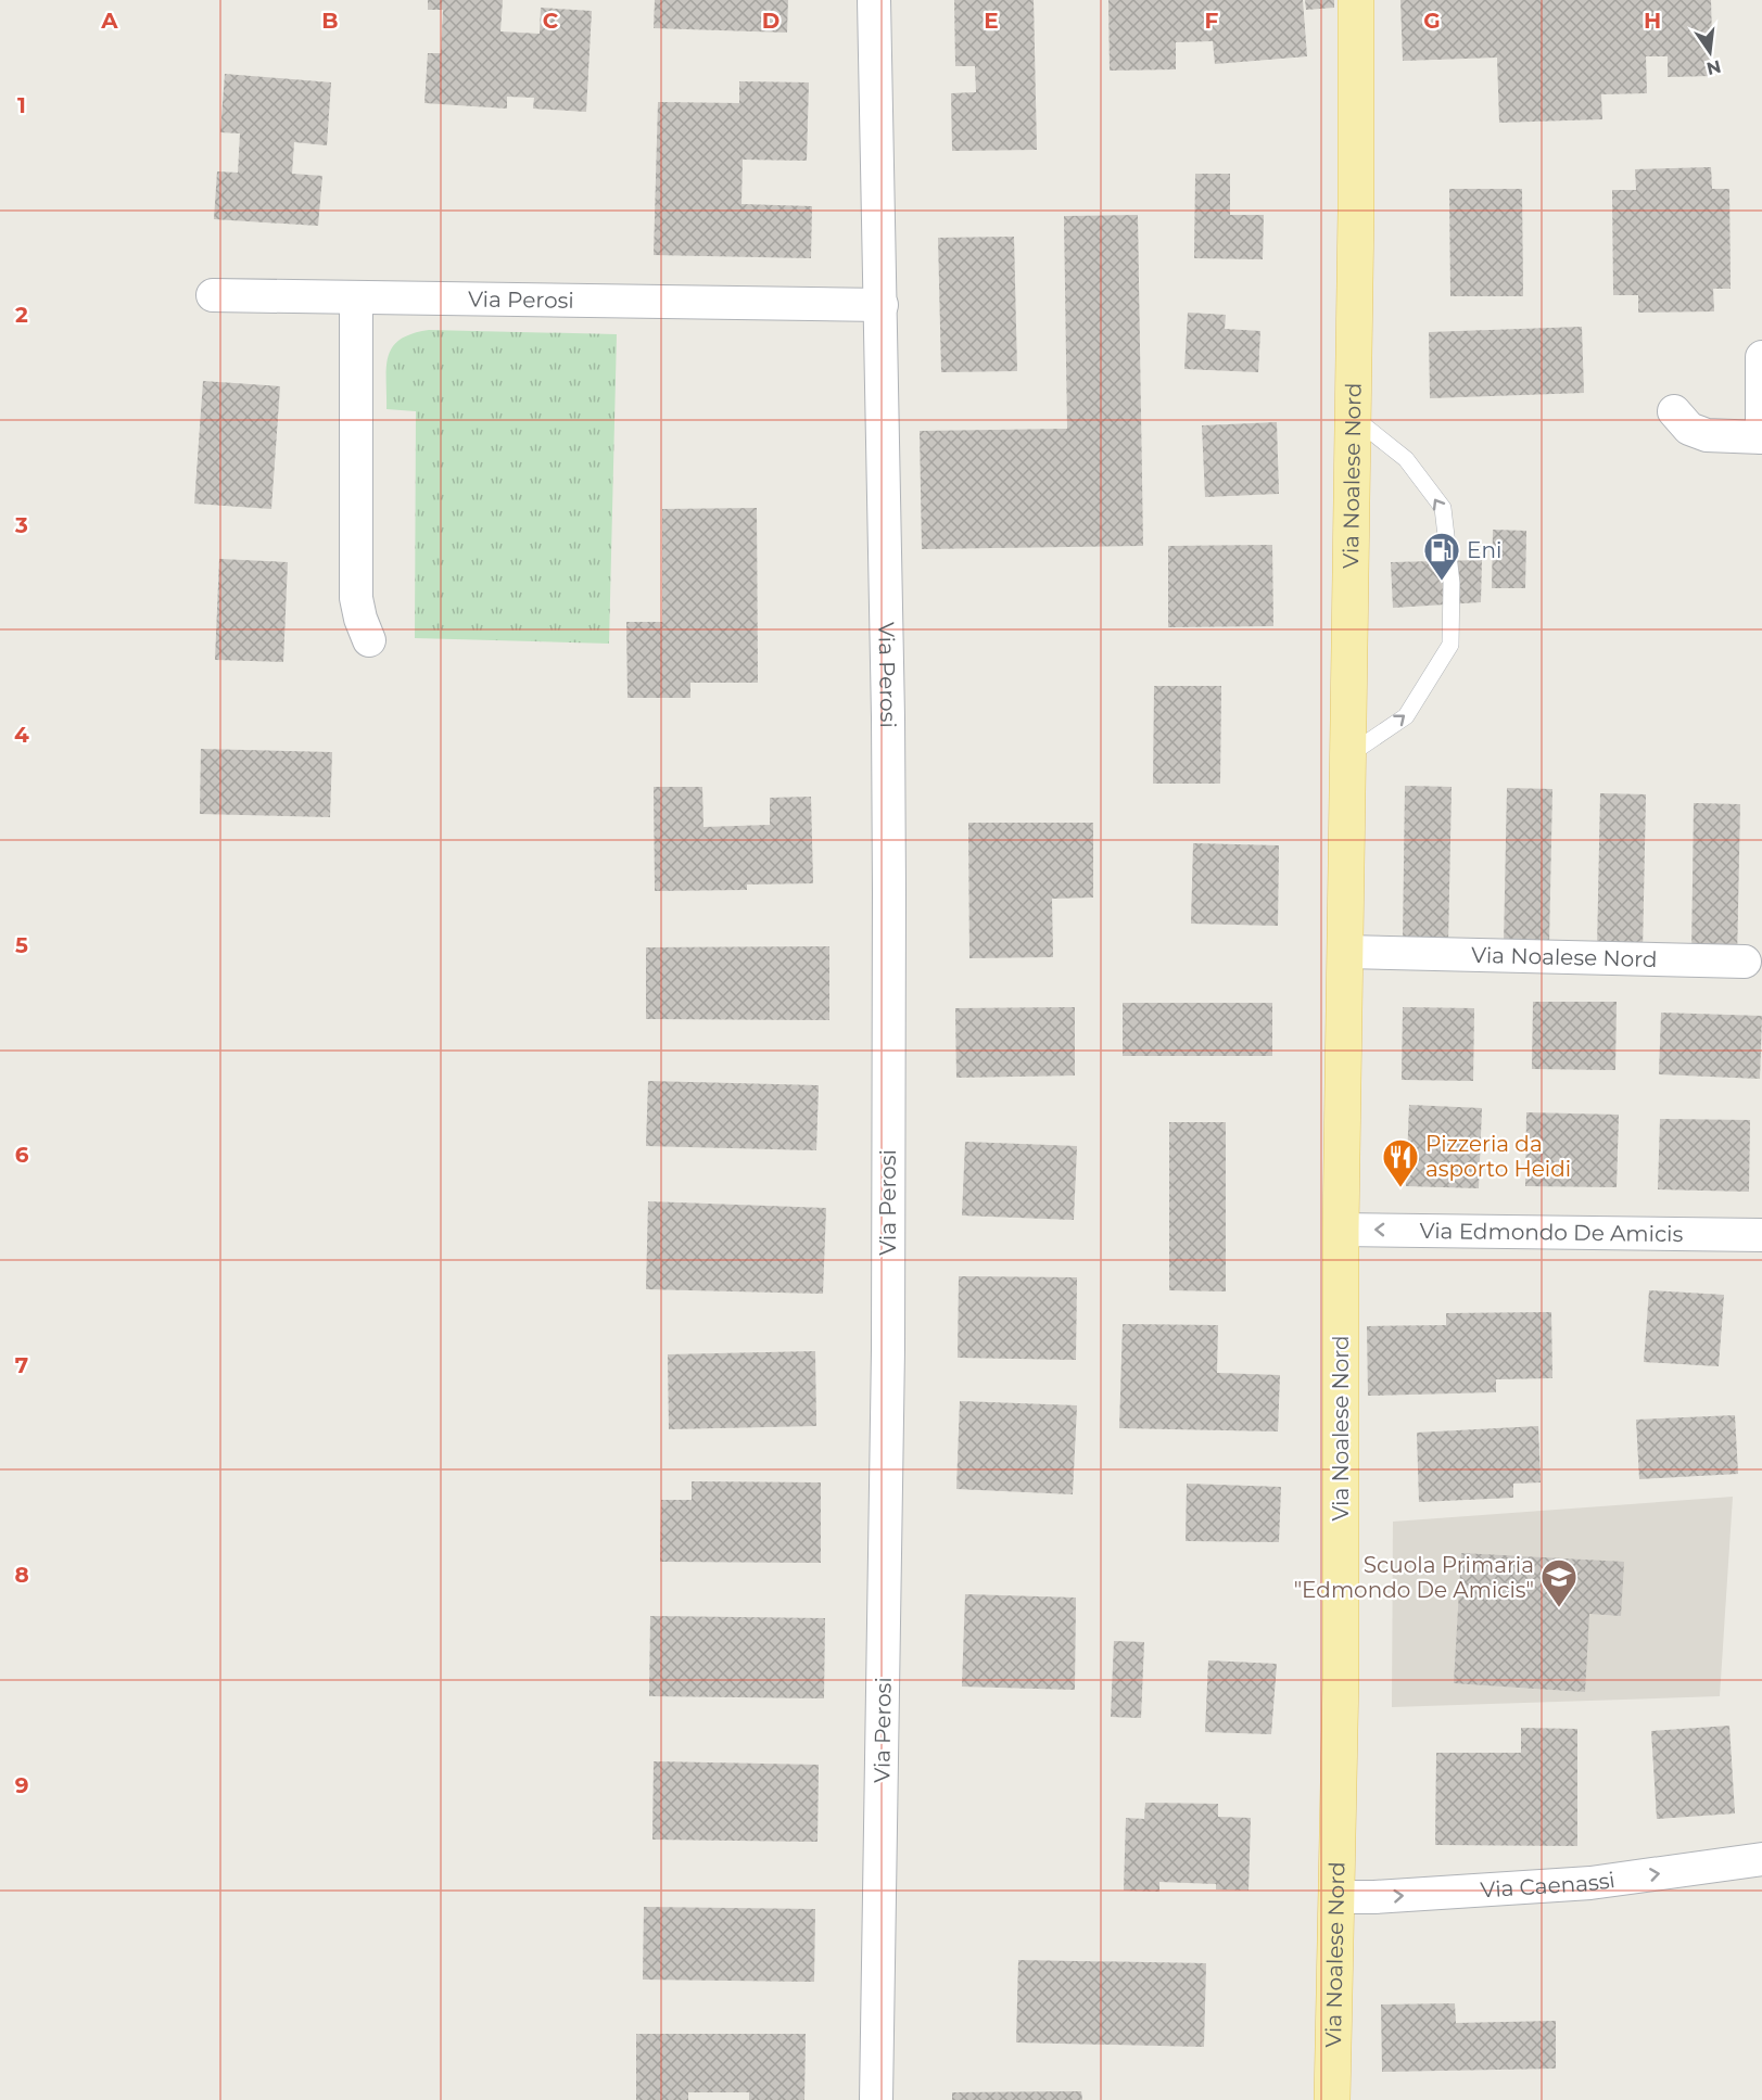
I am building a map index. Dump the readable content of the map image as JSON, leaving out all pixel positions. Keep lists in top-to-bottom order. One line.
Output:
{"streets":{"main road":["Via Noalese Nord"],"street":["Via Perosi","Via Edmondo De Amicis","Via Caenassi"]},"crossings":[["Via Noalese Nord","Via Edmondo De Amicis"],["Via Noalese Nord","Via Caenassi"]],"one_way":["Via Edmondo De Amicis","Via Caenassi"],"places":{"fuel station":["Eni"],"restaurant":["Pizzeria da asporto Heidi"],"school or university":["Scuola Primaria \"Edmondo De Amicis\""]},"north":"bottom","grid":{"columns":["A","B","C","D","E","F","G","H"],"rows":["1","2","3","4","5","6","7","8","9"]}}
